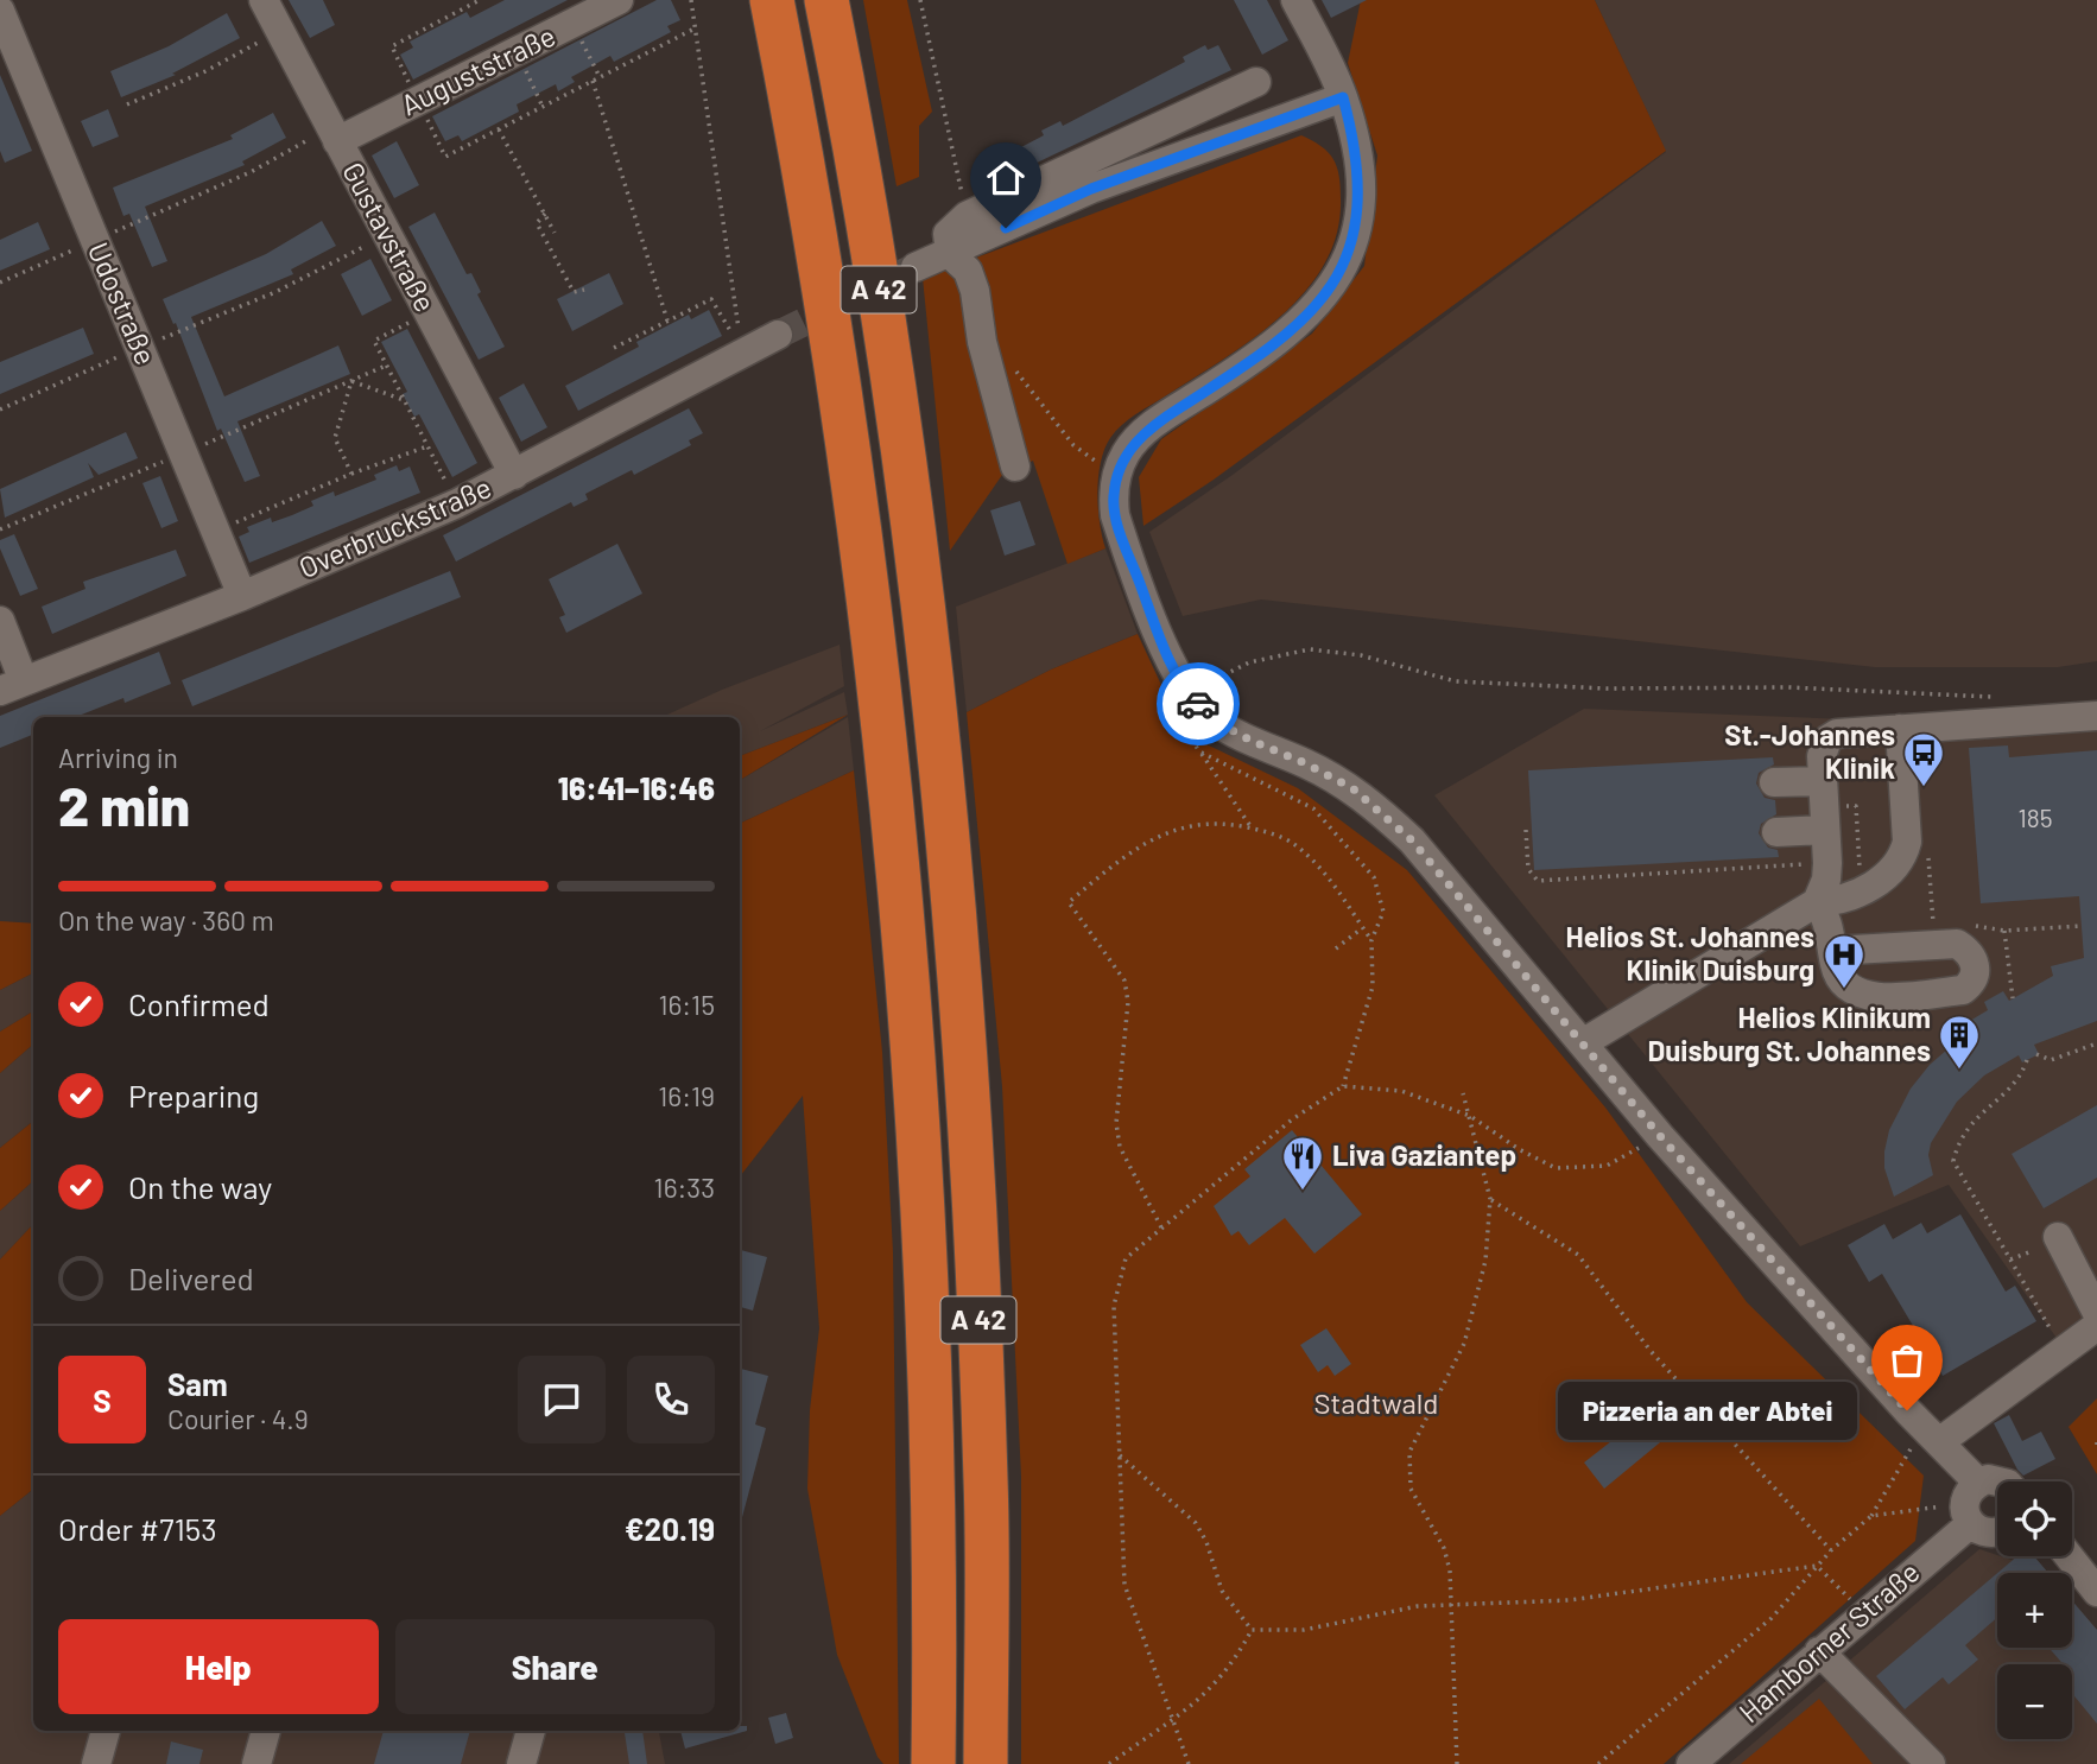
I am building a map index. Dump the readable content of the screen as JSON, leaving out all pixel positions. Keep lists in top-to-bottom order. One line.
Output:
{"streets":{"highway":["A 42"],"street":["Auguststraße","Gustavstraße","Udostraße","Overbruckstraße","Hamborner Straße"]},"crossings":[["Auguststraße","Gustavstraße"],["Gustavstraße","Overbruckstraße"],["Udostraße","Overbruckstraße"]],"parks":["Stadtwald"],"places":{"bus stop":["St.-Johannes Klinik"],"hospital":["Helios St. Johannes Klinik Duisburg"],"building":["Helios Klinikum Duisburg St. Johannes"],"restaurant":["Liva Gaziantep"],"other":["Pizzeria an der Abtei"]},"house_numbers":["185"],"page":{"heading":["2 min","Arriving in","16:41–16:46"],"panel":["Sam","Courier · 4.9","Order #7153","€20.19"],"bar":"On the way · 360 m","list":[["Confirmed","16:15"],["Preparing","16:19"],["On the way","16:33"],"Delivered"],"round":"S","bubble":"Pizzeria an der Abtei","map_buttons":["+","−"],"buttons":["Help","Share"]}}
